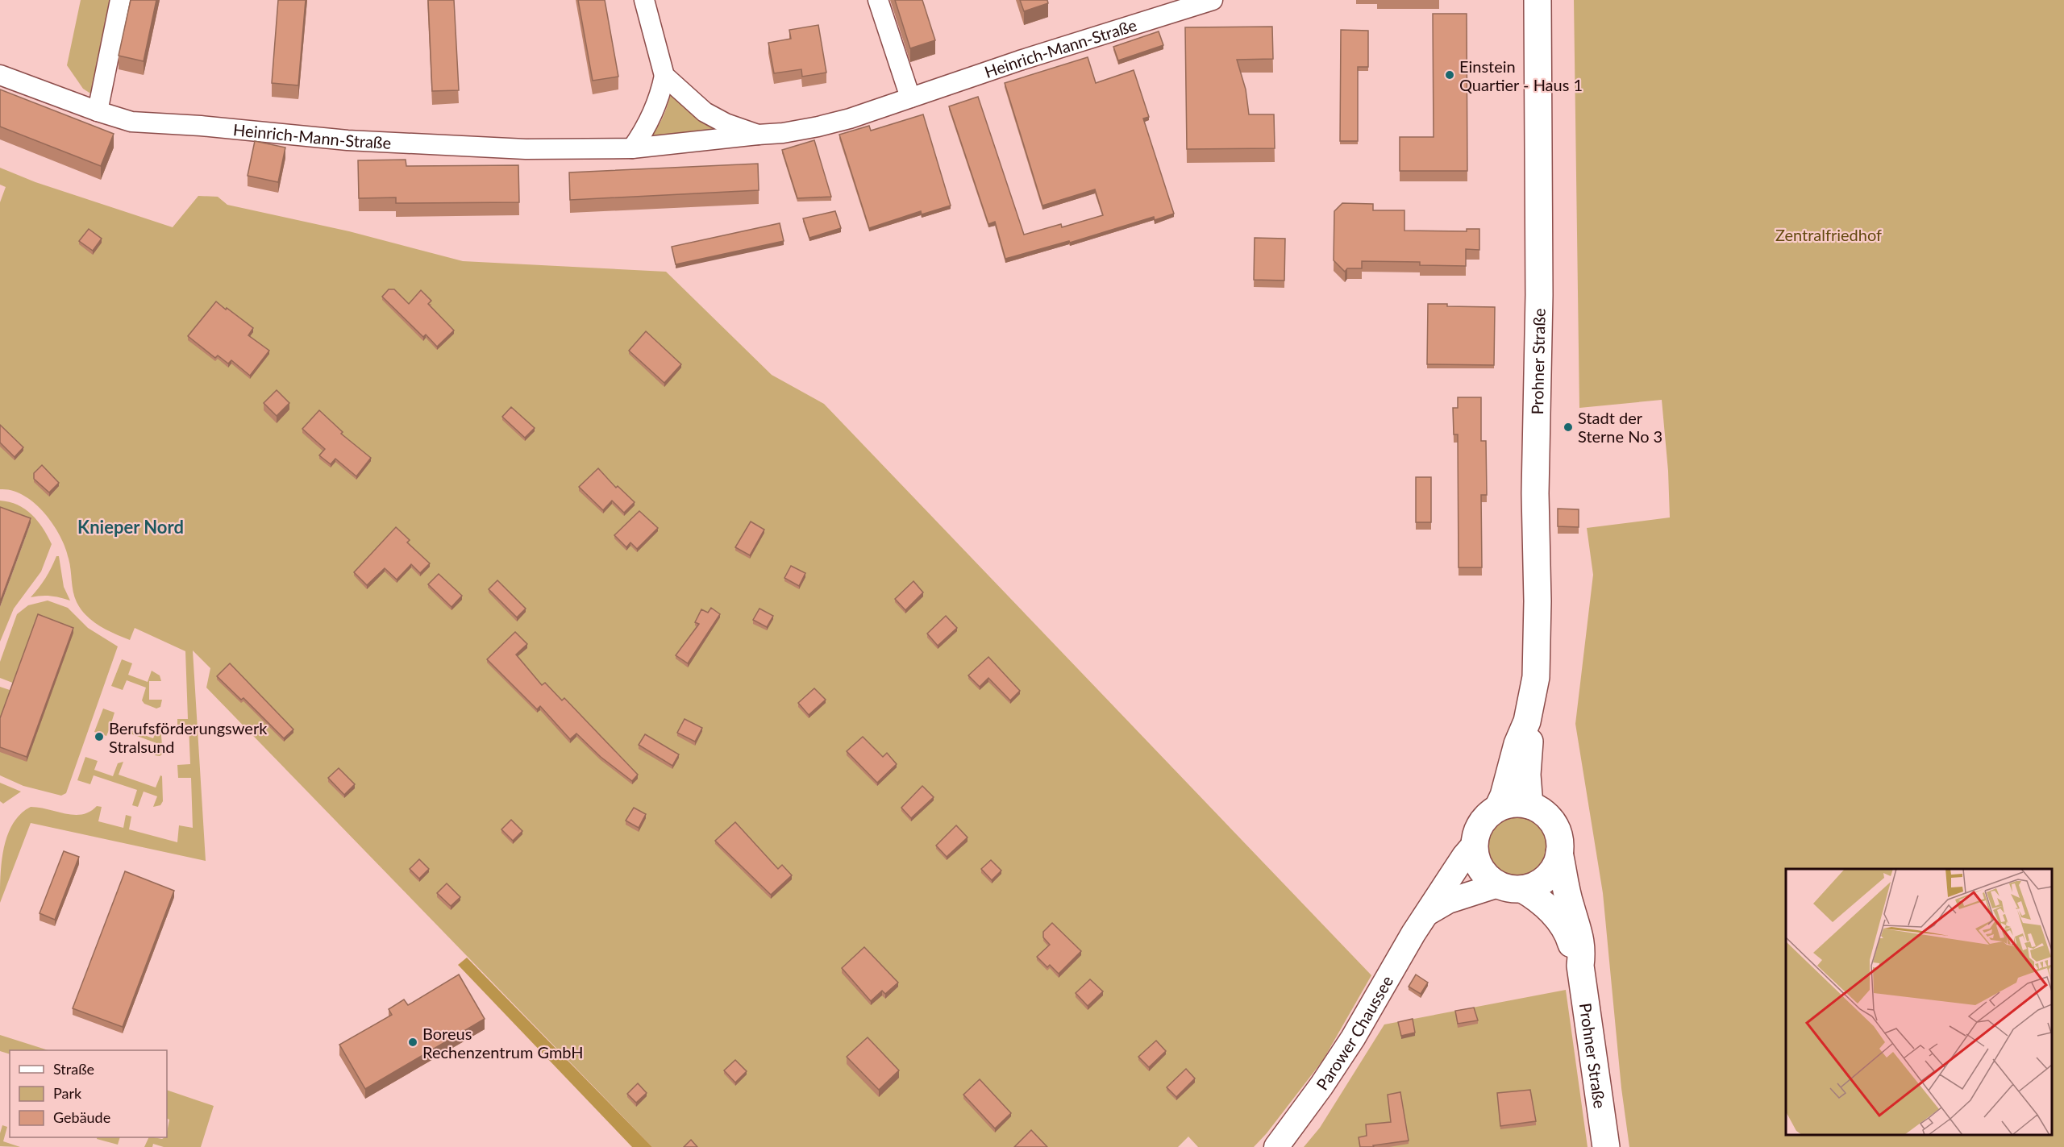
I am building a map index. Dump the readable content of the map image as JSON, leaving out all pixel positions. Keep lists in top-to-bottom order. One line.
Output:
{"streets":{"main road":["Prohner Straße","Parower Chaussee"],"street":["Heinrich-Mann-Straße"]},"crossings":[["Prohner Straße","Parower Chaussee"]],"districts":["Knieper Nord"],"parks":["Zentralfriedhof"],"places":["Einstein Quartier - Haus 1","Stadt der Sterne No 3","Berufsförderungswerk Stralsund","Boreus Rechenzentrum GmbH"],"legend":["Straße","Park","Gebäude"]}
